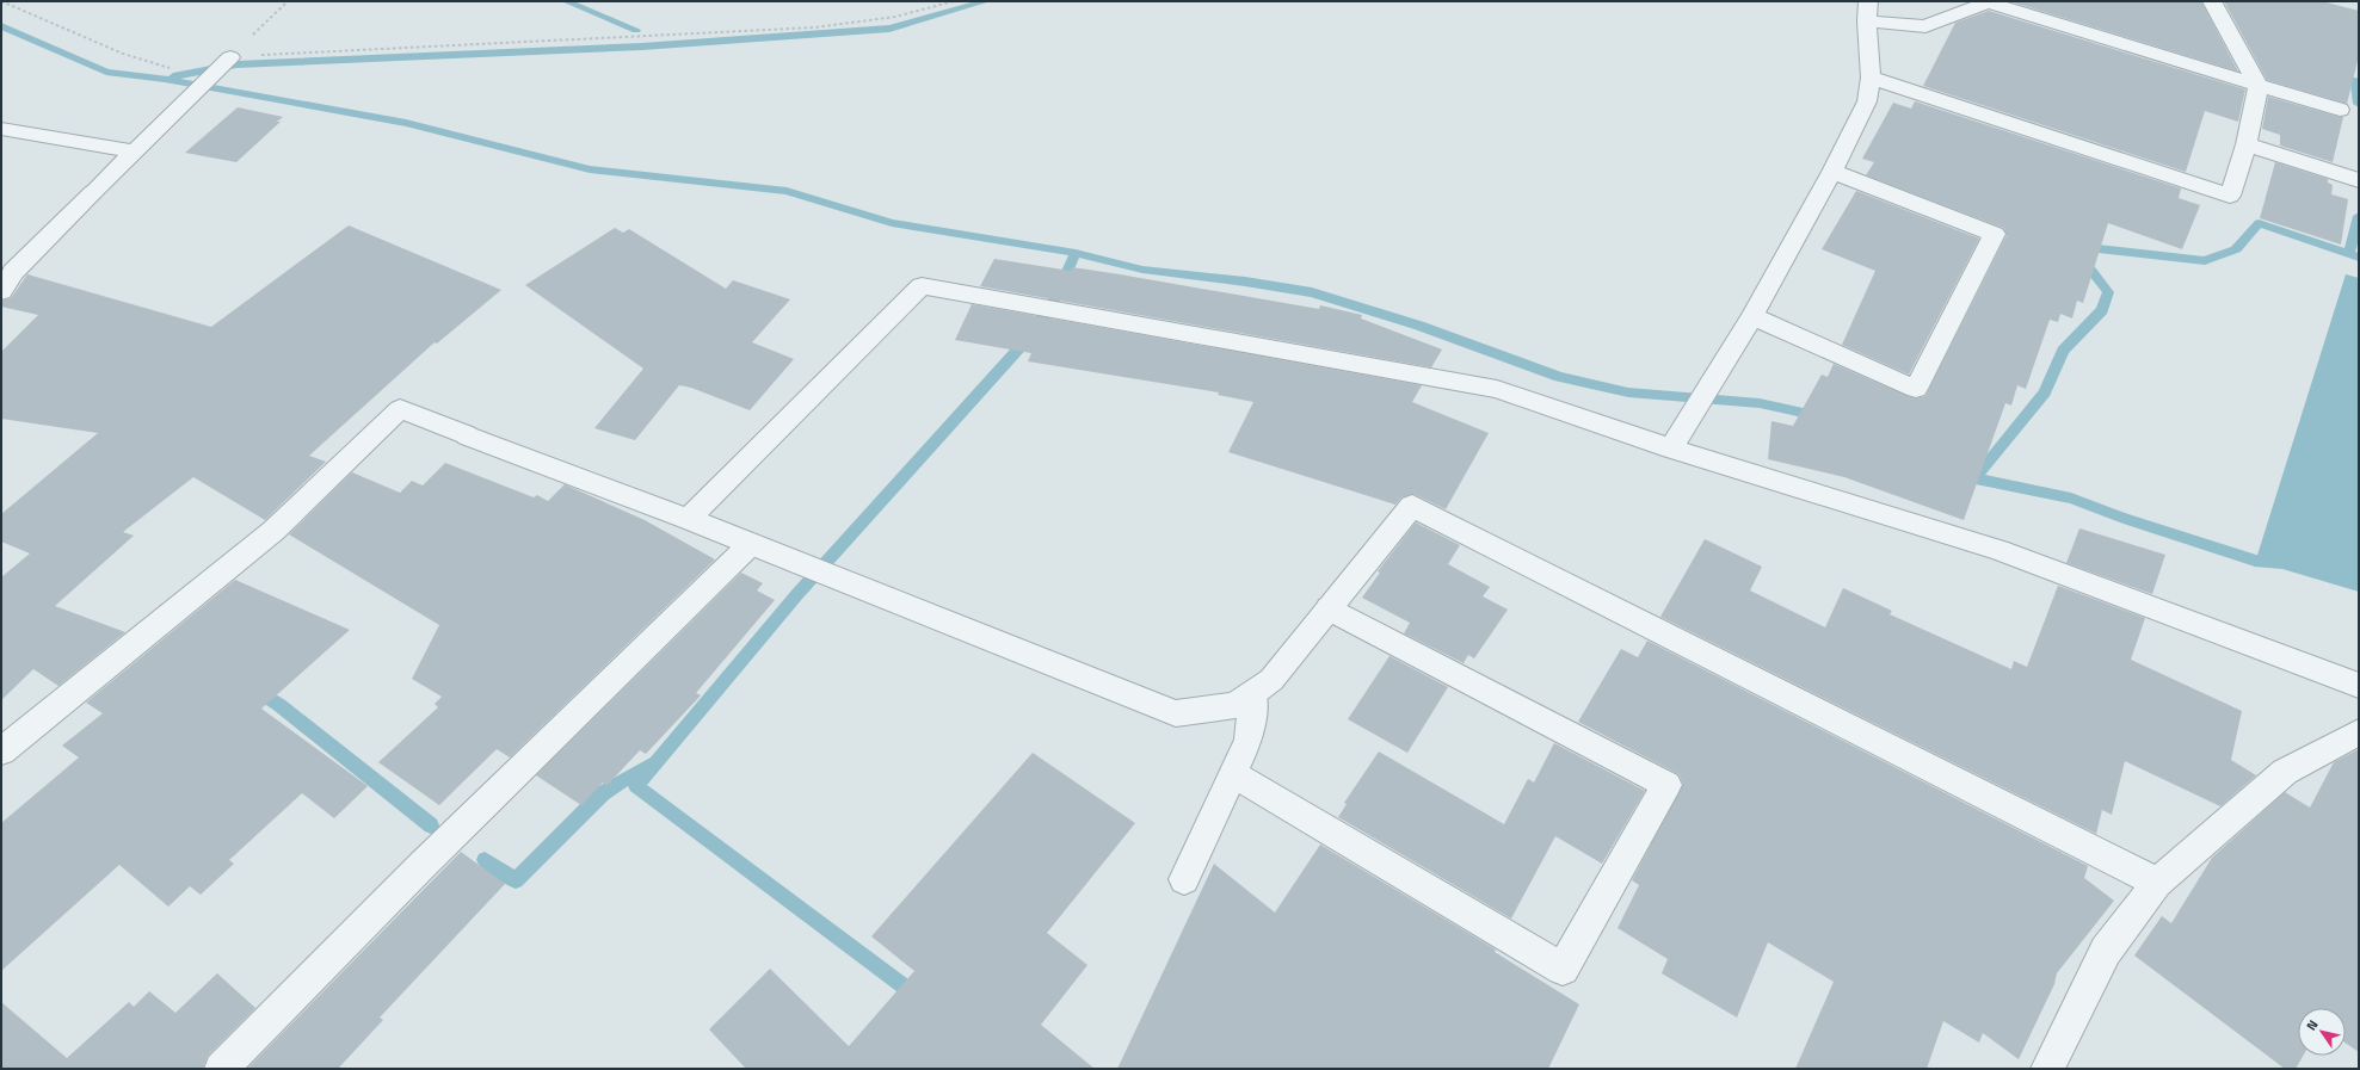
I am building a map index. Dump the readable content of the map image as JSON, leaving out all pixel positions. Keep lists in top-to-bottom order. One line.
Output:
{"north":"top left"}
